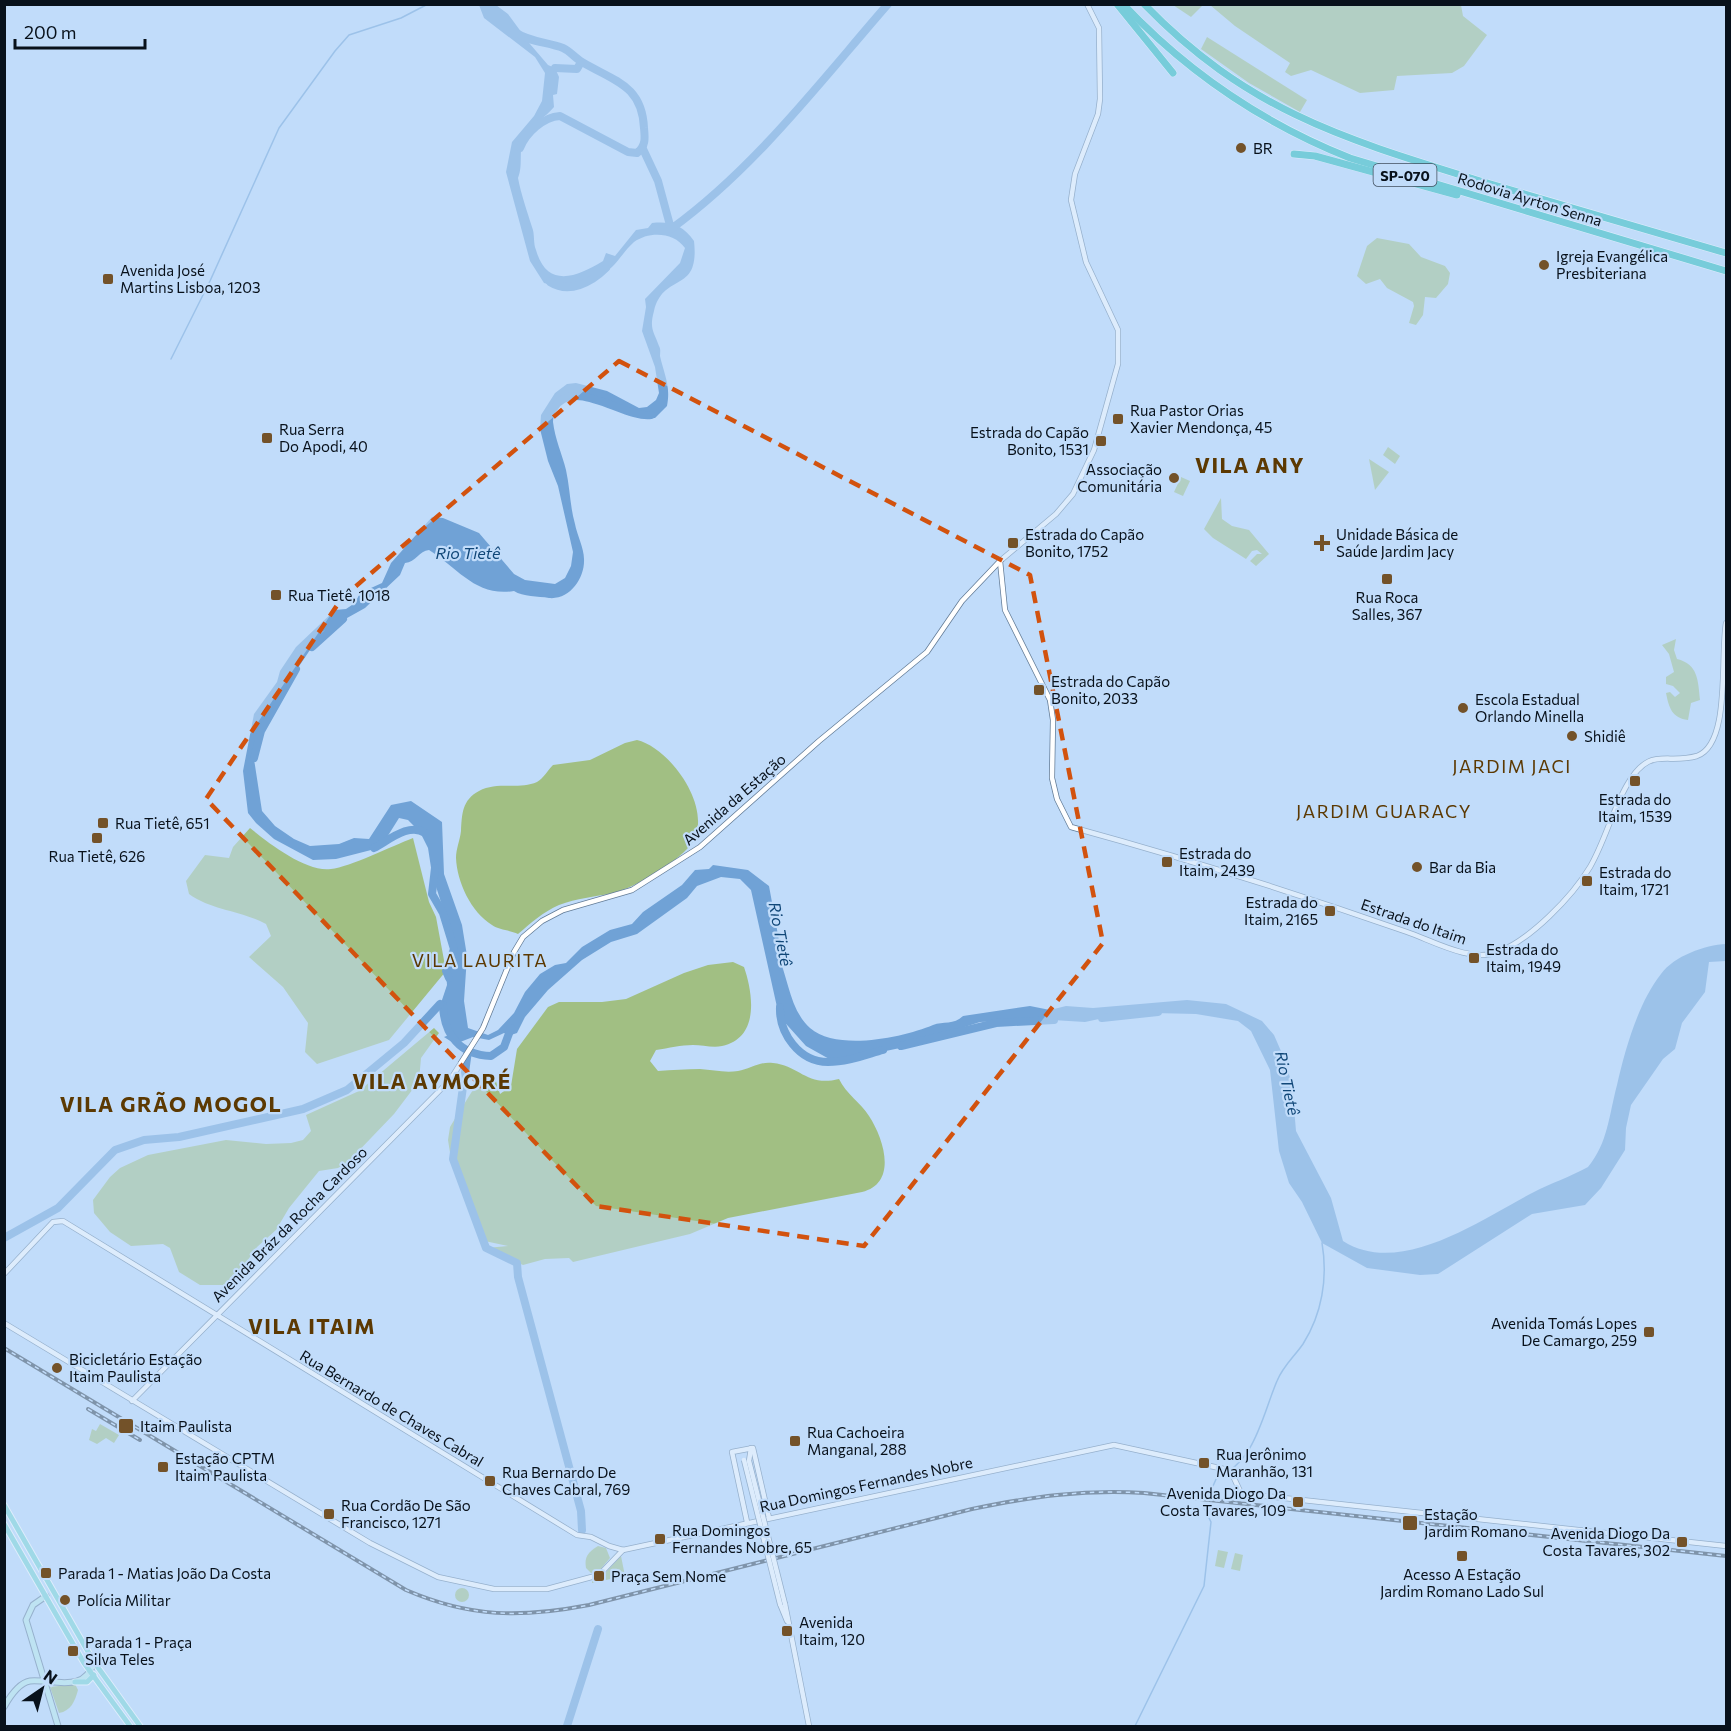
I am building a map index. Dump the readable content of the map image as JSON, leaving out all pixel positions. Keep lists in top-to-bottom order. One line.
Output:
{"streets":{"highway":["SP-070","Rodovia Ayrton Senna"],"street":["Avenida da Estação","Estrada do Itaim","Avenida Bráz da Rocha Cardoso","Rua Bernardo de Chaves Cabral","Rua Domingos Fernandes Nobre"]},"crossings":[["Avenida da Estação","Estrada do Itaim"],["Avenida da Estação","Avenida Bráz da Rocha Cardoso"],["Avenida Bráz da Rocha Cardoso","Rua Bernardo de Chaves Cabral"],["Avenida Bráz da Rocha Cardoso","Rua Domingos Fernandes Nobre"],["Rua Bernardo de Chaves Cabral","Rua Domingos Fernandes Nobre"]],"districts":["VILA ANY","JARDIM JACI","JARDIM GUARACY","VILA LAURITA","VILA AYMORÉ","VILA GRÃO MOGOL","VILA ITAIM"],"water":["Rio Tietê"],"places":{"other":["BR","Igreja Evangélica Presbiteriana","Associação Comunitária","Escola Estadual Orlando Minella","Shidiê","Bar da Bia","Bicicletário Estação Itaim Paulista","Polícia Militar"],"transit":["Avenida José Martins Lisboa, 1203","Rua Pastor Orias Xavier Mendonça, 45","Rua Serra Do Apodi, 40","Estrada do Capão Bonito, 1531","Estrada do Capão Bonito, 1752","Rua Roca Salles, 367","Rua Tietê, 1018","Estrada do Capão Bonito, 2033","Estrada do Itaim, 1539","Rua Tietê, 651","Rua Tietê, 626","Estrada do Itaim, 2439","Estrada do Itaim, 1721","Estrada do Itaim, 2165","Estrada do Itaim, 1949","Avenida Tomás Lopes De Camargo, 259","Itaim Paulista","Rua Cachoeira Manganal, 288","Rua Jerônimo Maranhão, 131","Estação CPTM Itaim Paulista","Rua Bernardo De Chaves Cabral, 769","Avenida Diogo Da Costa Tavares, 109","Rua Cordão De São Francisco, 1271","Estação Jardim Romano","Rua Domingos Fernandes Nobre, 65","Avenida Diogo Da Costa Tavares, 302","Acesso A Estação Jardim Romano Lado Sul","Parada 1 - Matias João Da Costa","Praça Sem Nome","Avenida Itaim, 120","Parada 1 - Praça Silva Teles"],"health":["Unidade Básica de Saúde Jardim Jacy"]},"scale_bar":"200 m","north":"top right"}
